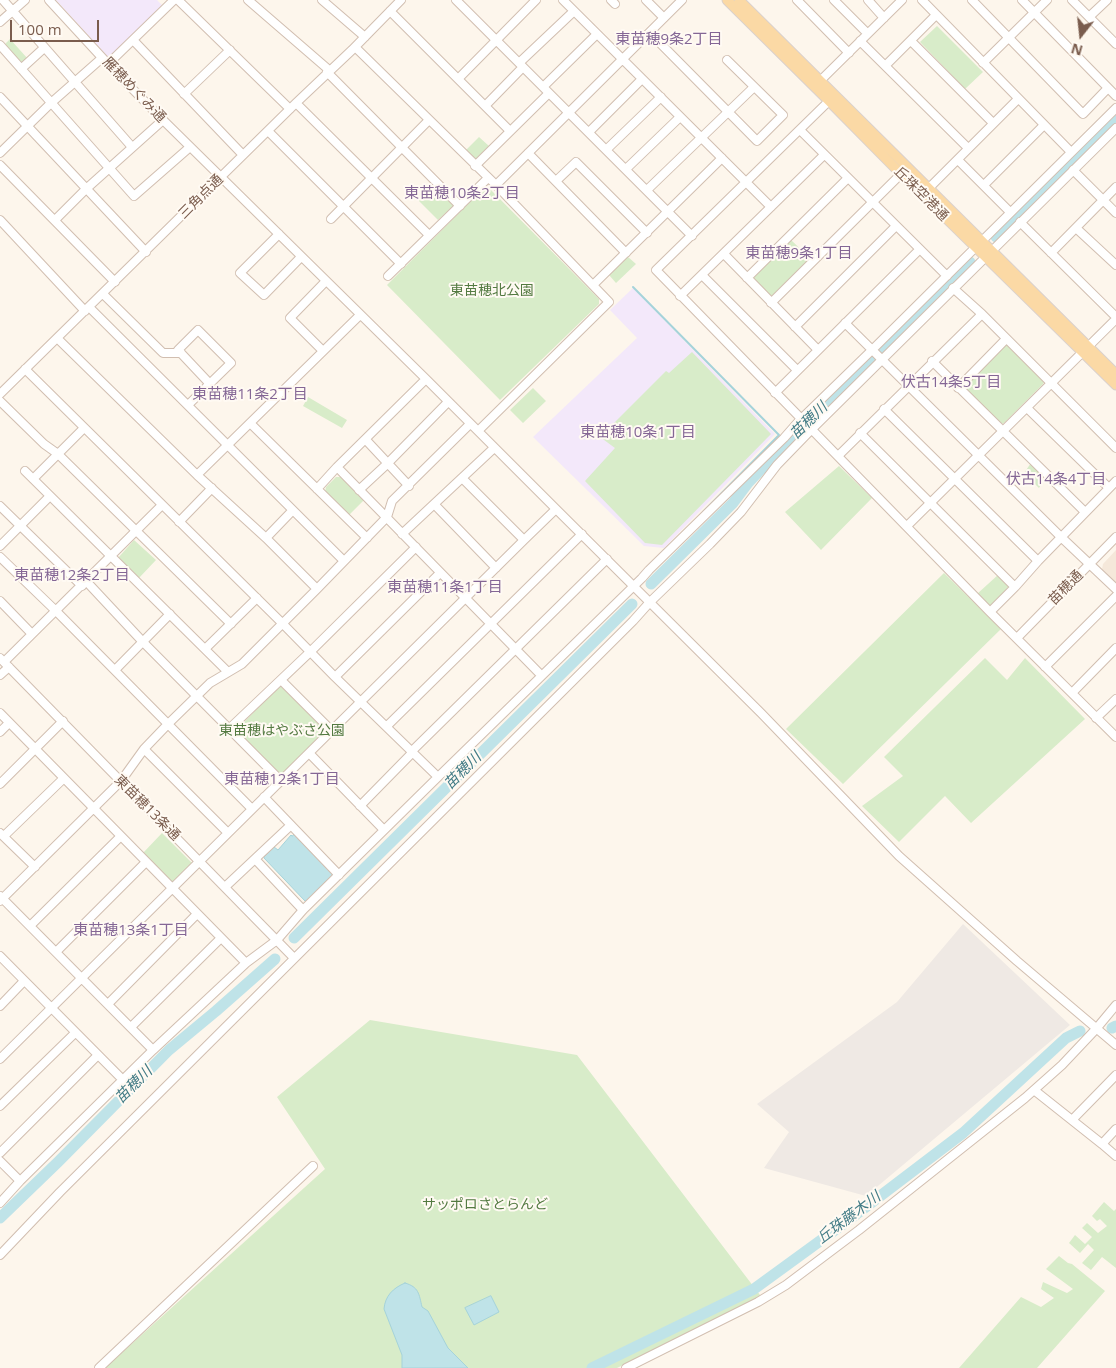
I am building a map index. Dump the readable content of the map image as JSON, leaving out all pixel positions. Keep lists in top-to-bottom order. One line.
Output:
{"streets":{"main road":["丘珠空港通"],"street":["雁穂めぐみ通","三角点通","苗穂通","東苗穂13条通"]},"crossings":[["雁穂めぐみ通","三角点通"]],"districts":["東苗穂9条2丁目","東苗穂10条2丁目","東苗穂9条1丁目","伏古14条5丁目","東苗穂11条2丁目","東苗穂10条1丁目","伏古14条4丁目","東苗穂12条2丁目","東苗穂11条1丁目","東苗穂12条1丁目","東苗穂13条1丁目"],"water":["苗穂川","丘珠藤木川"],"parks":["東苗穂北公園","東苗穂はやぶさ公園","サッポロさとらんど"],"scale_bar":"100 m","north":"bottom"}
